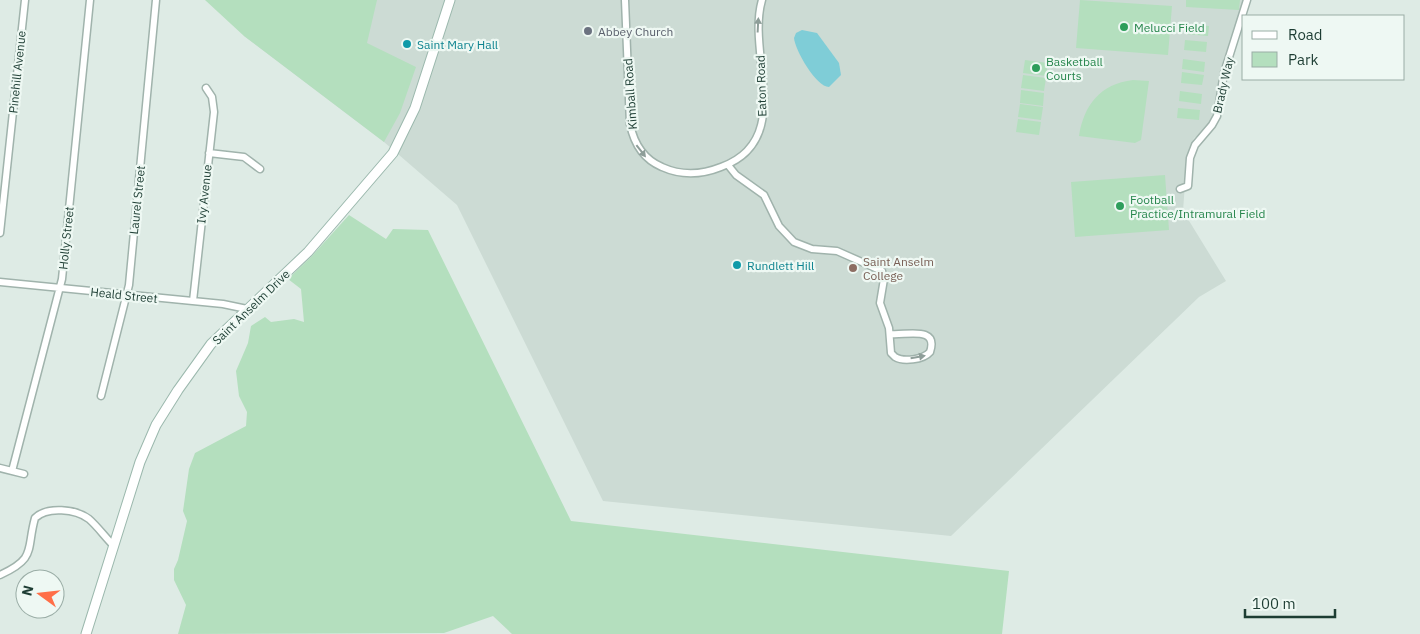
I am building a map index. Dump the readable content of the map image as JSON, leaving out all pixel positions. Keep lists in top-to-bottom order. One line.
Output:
{"streets":{"street":["Pinehill Avenue","Brady Way","Eaton Road","Kimball Road","Ivy Avenue","Laurel Street","Holly Street","Heald Street","Saint Anselm Drive"]},"crossings":[["Eaton Road","Kimball Road"],["Ivy Avenue","Heald Street"],["Laurel Street","Heald Street"],["Holly Street","Heald Street"],["Heald Street","Saint Anselm Drive"]],"one_way":["Eaton Road"],"places":["Melucci Field","Abbey Church","Saint Mary Hall","Basketball Courts","Football Practice/Intramural Field","Rundlett Hill","Saint Anselm College"],"legend":["Road","Park"],"scale_bar":"100 m","north":"left"}
